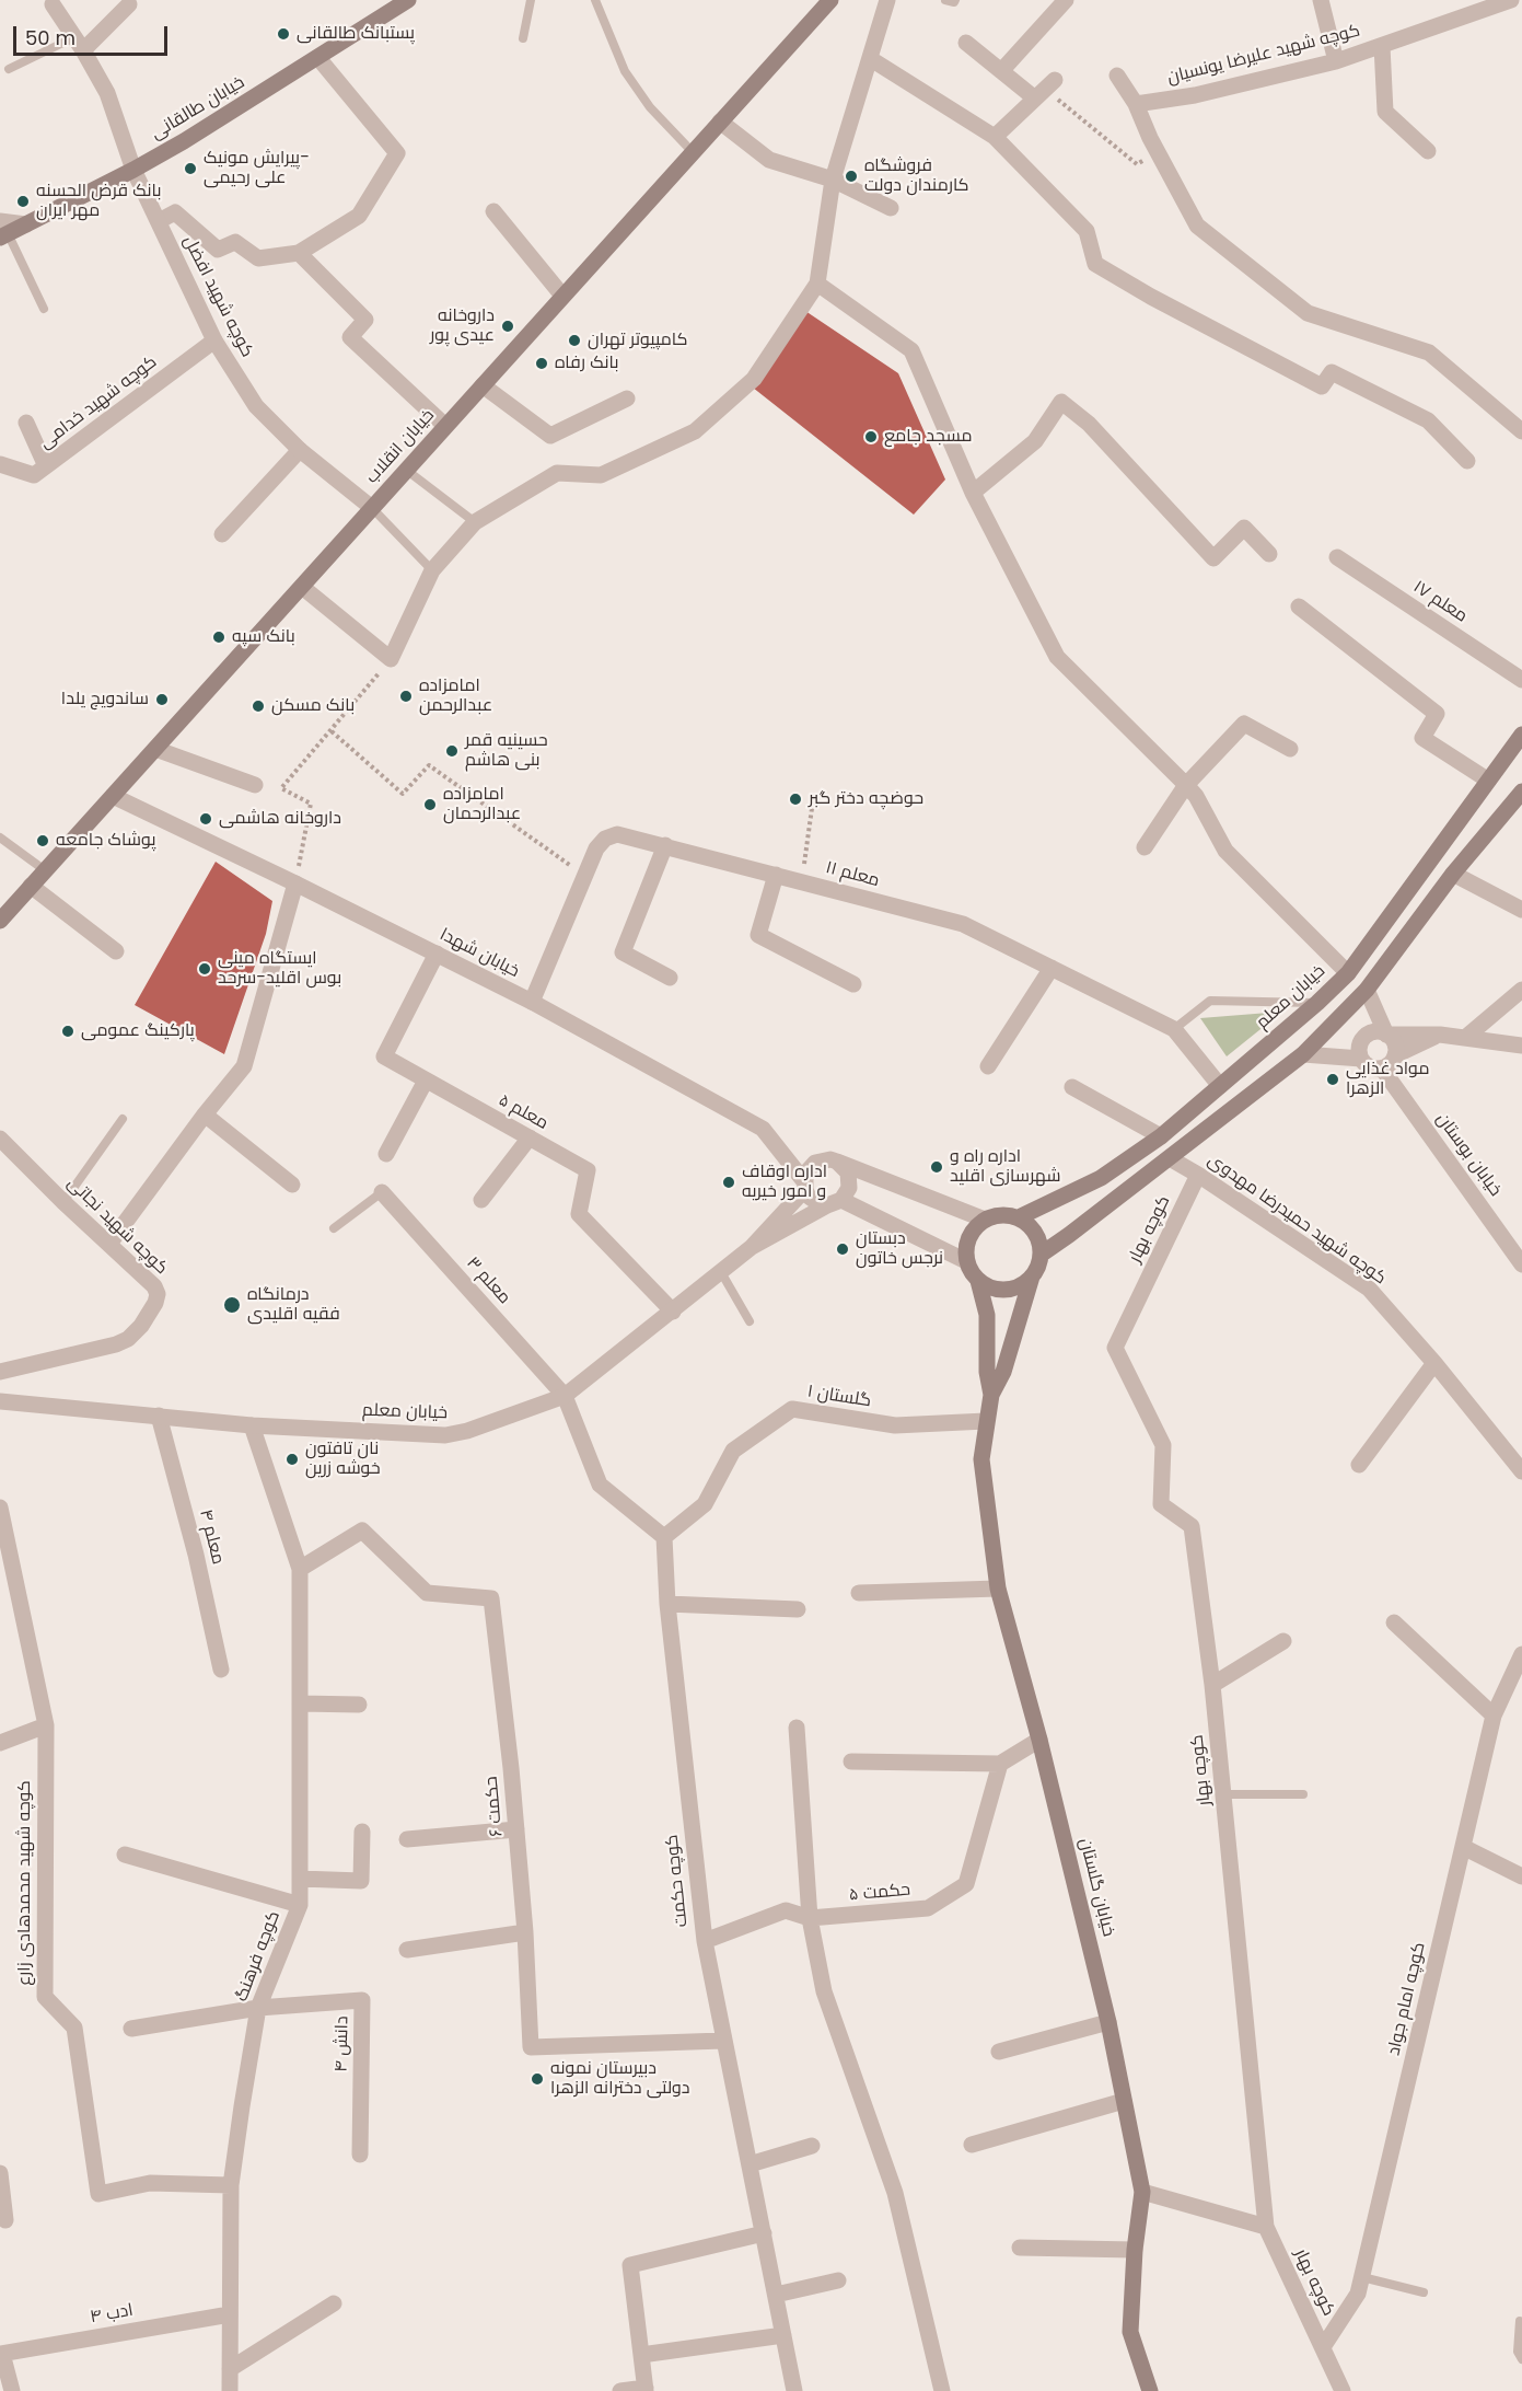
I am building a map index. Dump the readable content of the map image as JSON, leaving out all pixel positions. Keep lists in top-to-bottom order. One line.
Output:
{"streets":{"main road":["خیابان طالقانی","خیابان انقلاب","خیابان معلم","خیابان گلستان"],"street":["کوچه شهید علیرضا یونسیان","کوچه شهید افضل","کوچه شهید خدامی","معلم ۱۷","معلم ۱۱","خیابان شهدا","معلم ۵","خیابان بوستان","کوچه شهید حمیدرضا مهدوی","کوچه شهید نجاتی","کوچه بهار","معلم ۳","گلستان ۱","معلم ۴","حکمت ۶","کوچه حکمت","کوچه شهید محمدهادی زارع","حکمت ۵","کوچه فرهنگ","کوچه امام جواد","دانش ۴","ادب ۴"]},"crossings":[["خیابان طالقانی","کوچه شهید افضل"],["کوچه شهید افضل","کوچه شهید خدامی"],["کوچه شهید افضل","خیابان انقلاب"],["خیابان انقلاب","خیابان شهدا"],["معلم ۱۱","خیابان شهدا"],["معلم ۱۱","خیابان معلم"],["خیابان شهدا","خیابان معلم"],["خیابان شهدا","معلم ۵"],["خیابان معلم","معلم ۵"],["خیابان معلم","معلم ۳"],["خیابان معلم","معلم ۴"],["خیابان معلم","کوچه فرهنگ"],["کوچه شهید حمیدرضا مهدوی","کوچه بهار"],["کوچه بهار","کوچه امام جواد"],["گلستان ۱","کوچه حکمت"],["گلستان ۱","خیابان گلستان"],["حکمت ۶","کوچه حکمت"],["حکمت ۶","کوچه فرهنگ"],["کوچه حکمت","حکمت ۵"],["کوچه شهید محمدهادی زارع","کوچه فرهنگ"],["کوچه فرهنگ","دانش ۴"],["کوچه فرهنگ","ادب ۴"]],"places":["پستبانک طالقانی","پیرایش مونیک- علی رحیمی","فروشگاه کارمندان دولت","بانک قرض الحسنه مهر ایران","داروخانه عیدی پور","کامپیوتر تهران","بانک رفاه","مسجد جامع","بانک سپه","امامزاده عبدالرحمن","ساندویچ یلدا","بانک مسکن","حسینیه قمر بنی هاشم","حوضچه دختر گبر","امامزاده عبدالرحمان","داروخانه هاشمی","پوشاک جامعه","ایستگاه مینی بوس اقلید-سرحد","پارکینگ عمومی","مواد غذایی الزهرا","اداره راه و شهرسازی اقلید","اداره اوقاف و امور خیریه","دبستان نرجس خاتون","درمانگاه فقیه اقلیدی","نان تافتون خوشه زرین","دبیرستان نمونه دولتی دخترانه الزهرا"],"scale_bar":"50 m"}
